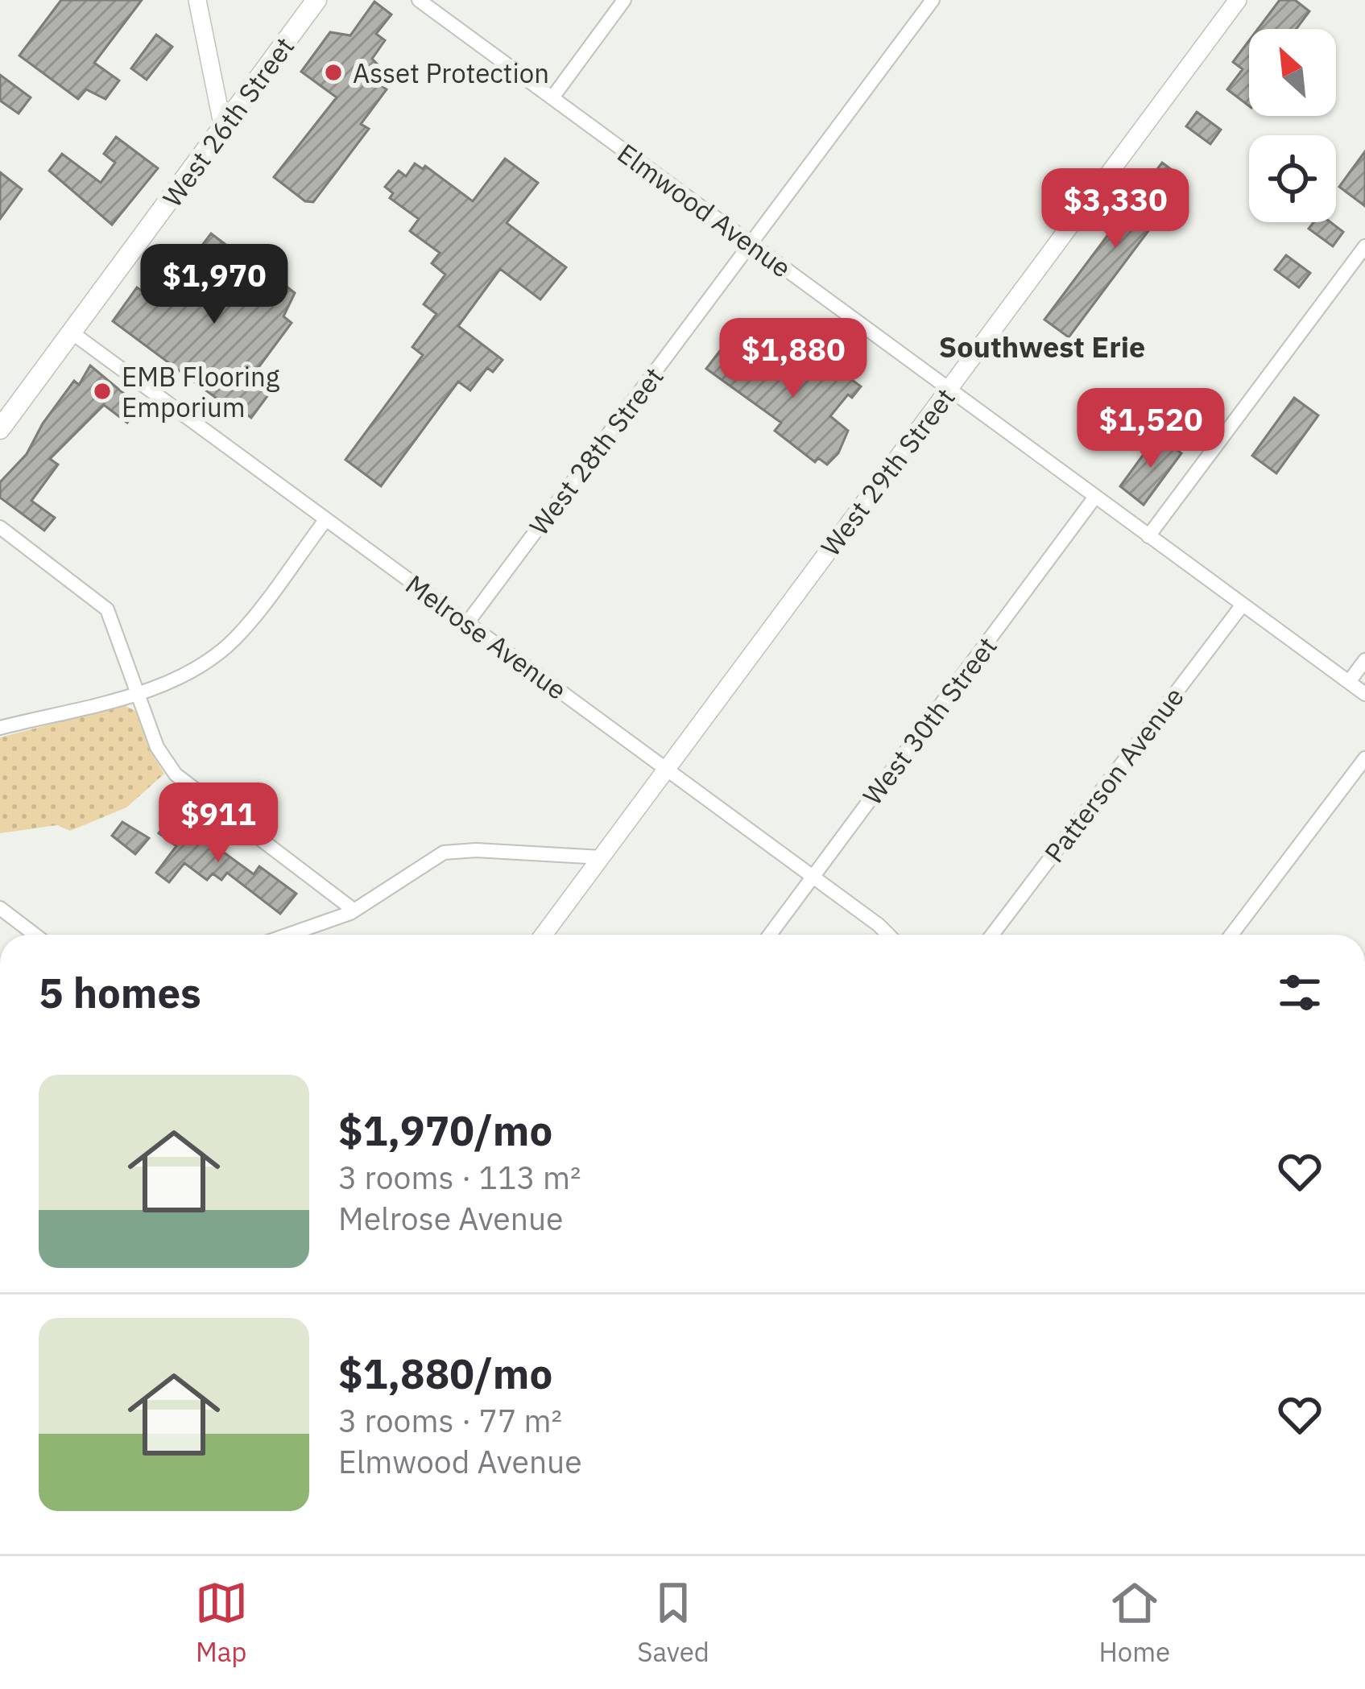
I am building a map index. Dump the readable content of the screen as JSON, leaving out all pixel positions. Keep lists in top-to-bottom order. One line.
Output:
{"streets":{"main road":["West 26th Street"],"street":["Elmwood Avenue","West 28th Street","West 29th Street","Melrose Avenue","West 30th Street","Patterson Avenue"]},"crossings":[["West 26th Street","Melrose Avenue"],["Elmwood Avenue","West 28th Street"],["Elmwood Avenue","West 29th Street"],["Elmwood Avenue","West 30th Street"],["Elmwood Avenue","Patterson Avenue"],["West 28th Street","Melrose Avenue"],["West 29th Street","Melrose Avenue"],["Melrose Avenue","West 30th Street"]],"districts":["Southwest Erie"],"places":["Asset Protection","EMB Flooring Emporium"],"north":"top left","page":{"price":["$3,330","$1,970","$1,880","$1,520","$911"],"heading":"5 homes","list":[{"name":"$1,970/mo","note":"3 rooms · 113 m² · Melrose Avenue"},{"name":"$1,880/mo","note":"3 rooms · 77 m² · Elmwood Avenue"}],"tabs":["Map","Saved","Home"]}}
